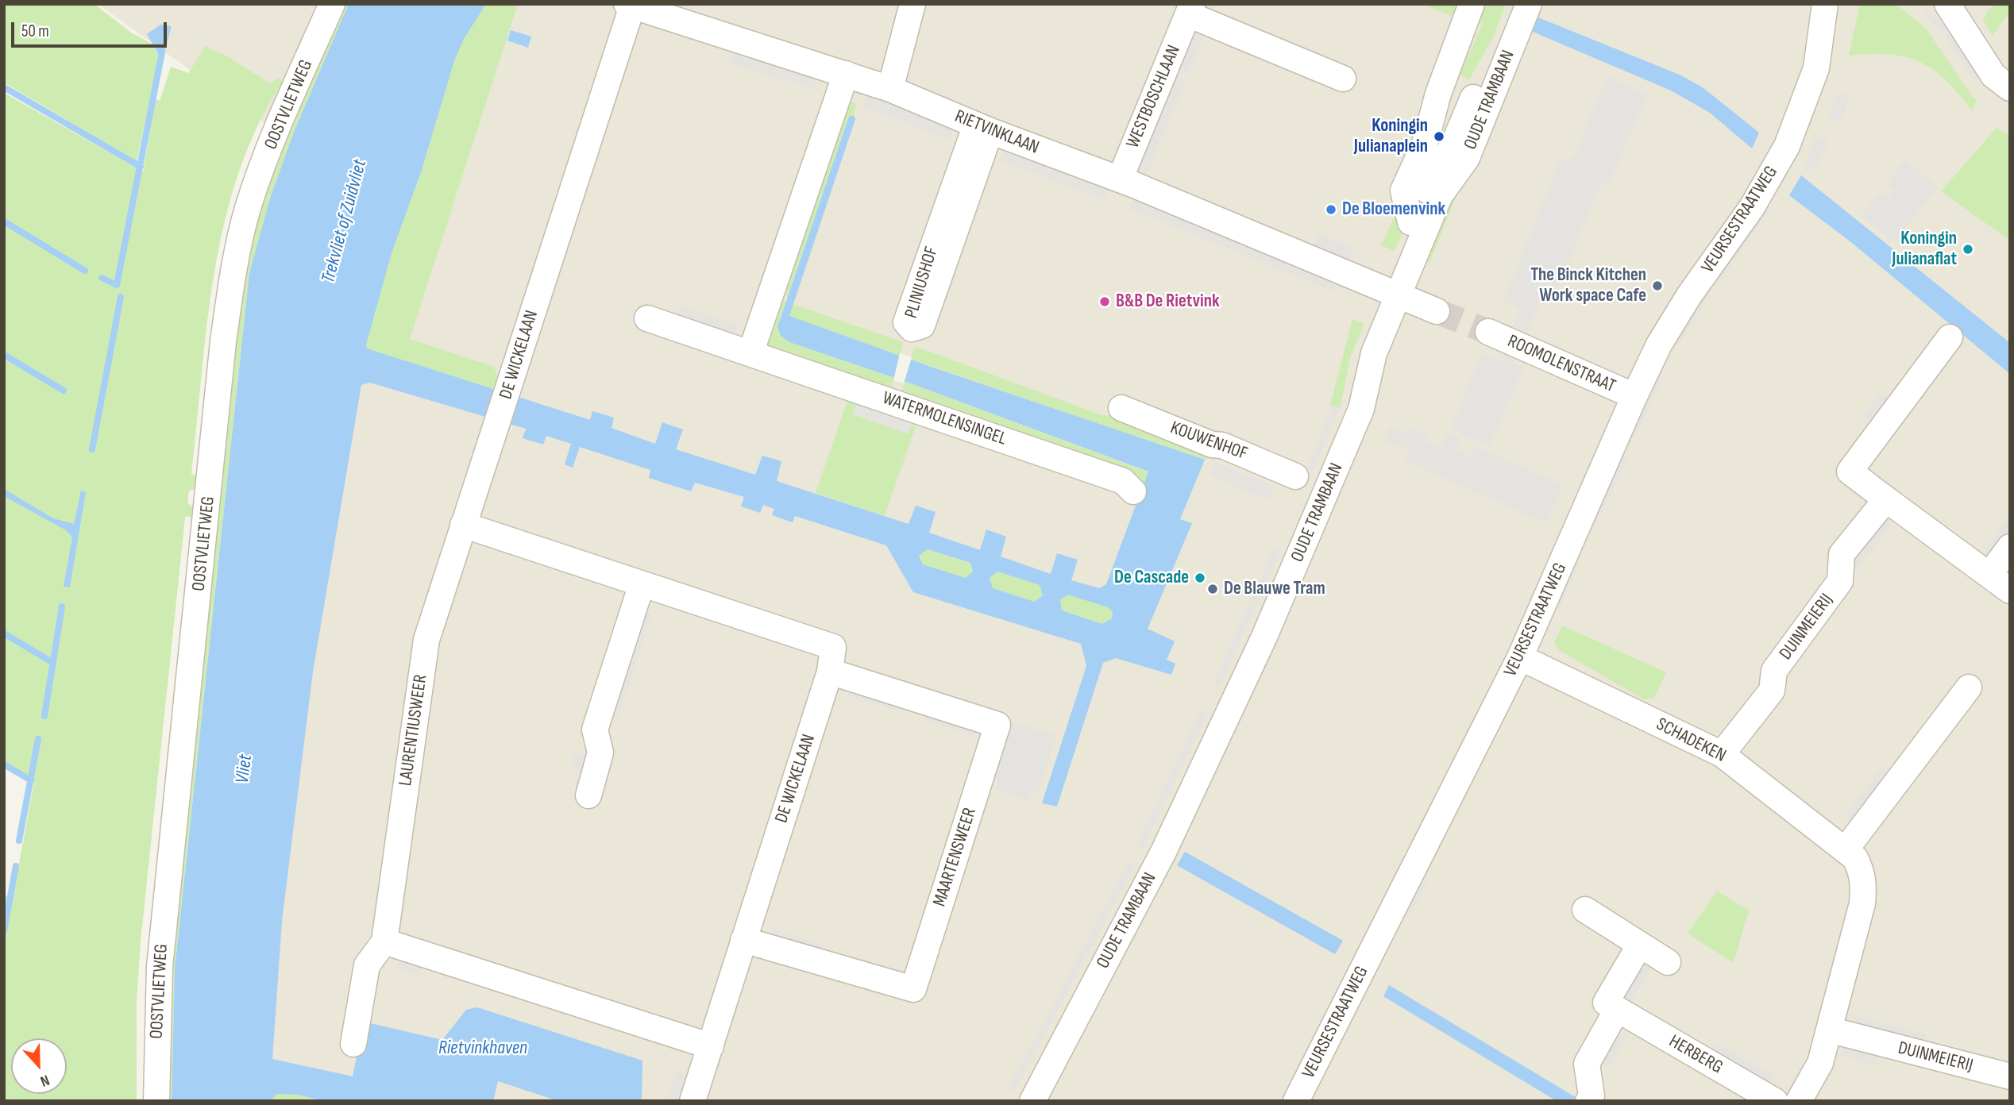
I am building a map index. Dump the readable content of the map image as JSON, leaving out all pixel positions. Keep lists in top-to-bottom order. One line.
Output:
{"streets":{"street":["WESTBOSCHLAAN","OUDE TRAMBAAN","OOSTVLIETWEG","RIETVINKLAAN","VEURSESTRAATWEG","PLINIUSHOF","DE WICKELAAN","ROOMOLENSTRAAT","WATERMOLENSINGEL","KOUWENHOF","DUINMEIERIJ","LAURENTIUSWEER","SCHADEKEN","MAARTENSWEER","HERBERG"]},"crossings":[["WESTBOSCHLAAN","RIETVINKLAAN"],["OUDE TRAMBAAN","RIETVINKLAAN"],["OUDE TRAMBAAN","KOUWENHOF"],["RIETVINKLAAN","PLINIUSHOF"],["RIETVINKLAAN","DE WICKELAAN"],["VEURSESTRAATWEG","ROOMOLENSTRAAT"],["VEURSESTRAATWEG","SCHADEKEN"],["DE WICKELAAN","LAURENTIUSWEER"],["DE WICKELAAN","MAARTENSWEER"],["DUINMEIERIJ","SCHADEKEN"]],"water":["Trekvliet of Zuidvliet","Vliet","Rietvinkhaven"],"places":["Koningin Julianaplein","De Bloemenvink","Koningin Julianaflat","The Binck Kitchen Work space Cafe","B&B De Rietvink","De Cascade","De Blauwe Tram"],"scale_bar":"50 m","north":"bottom"}
